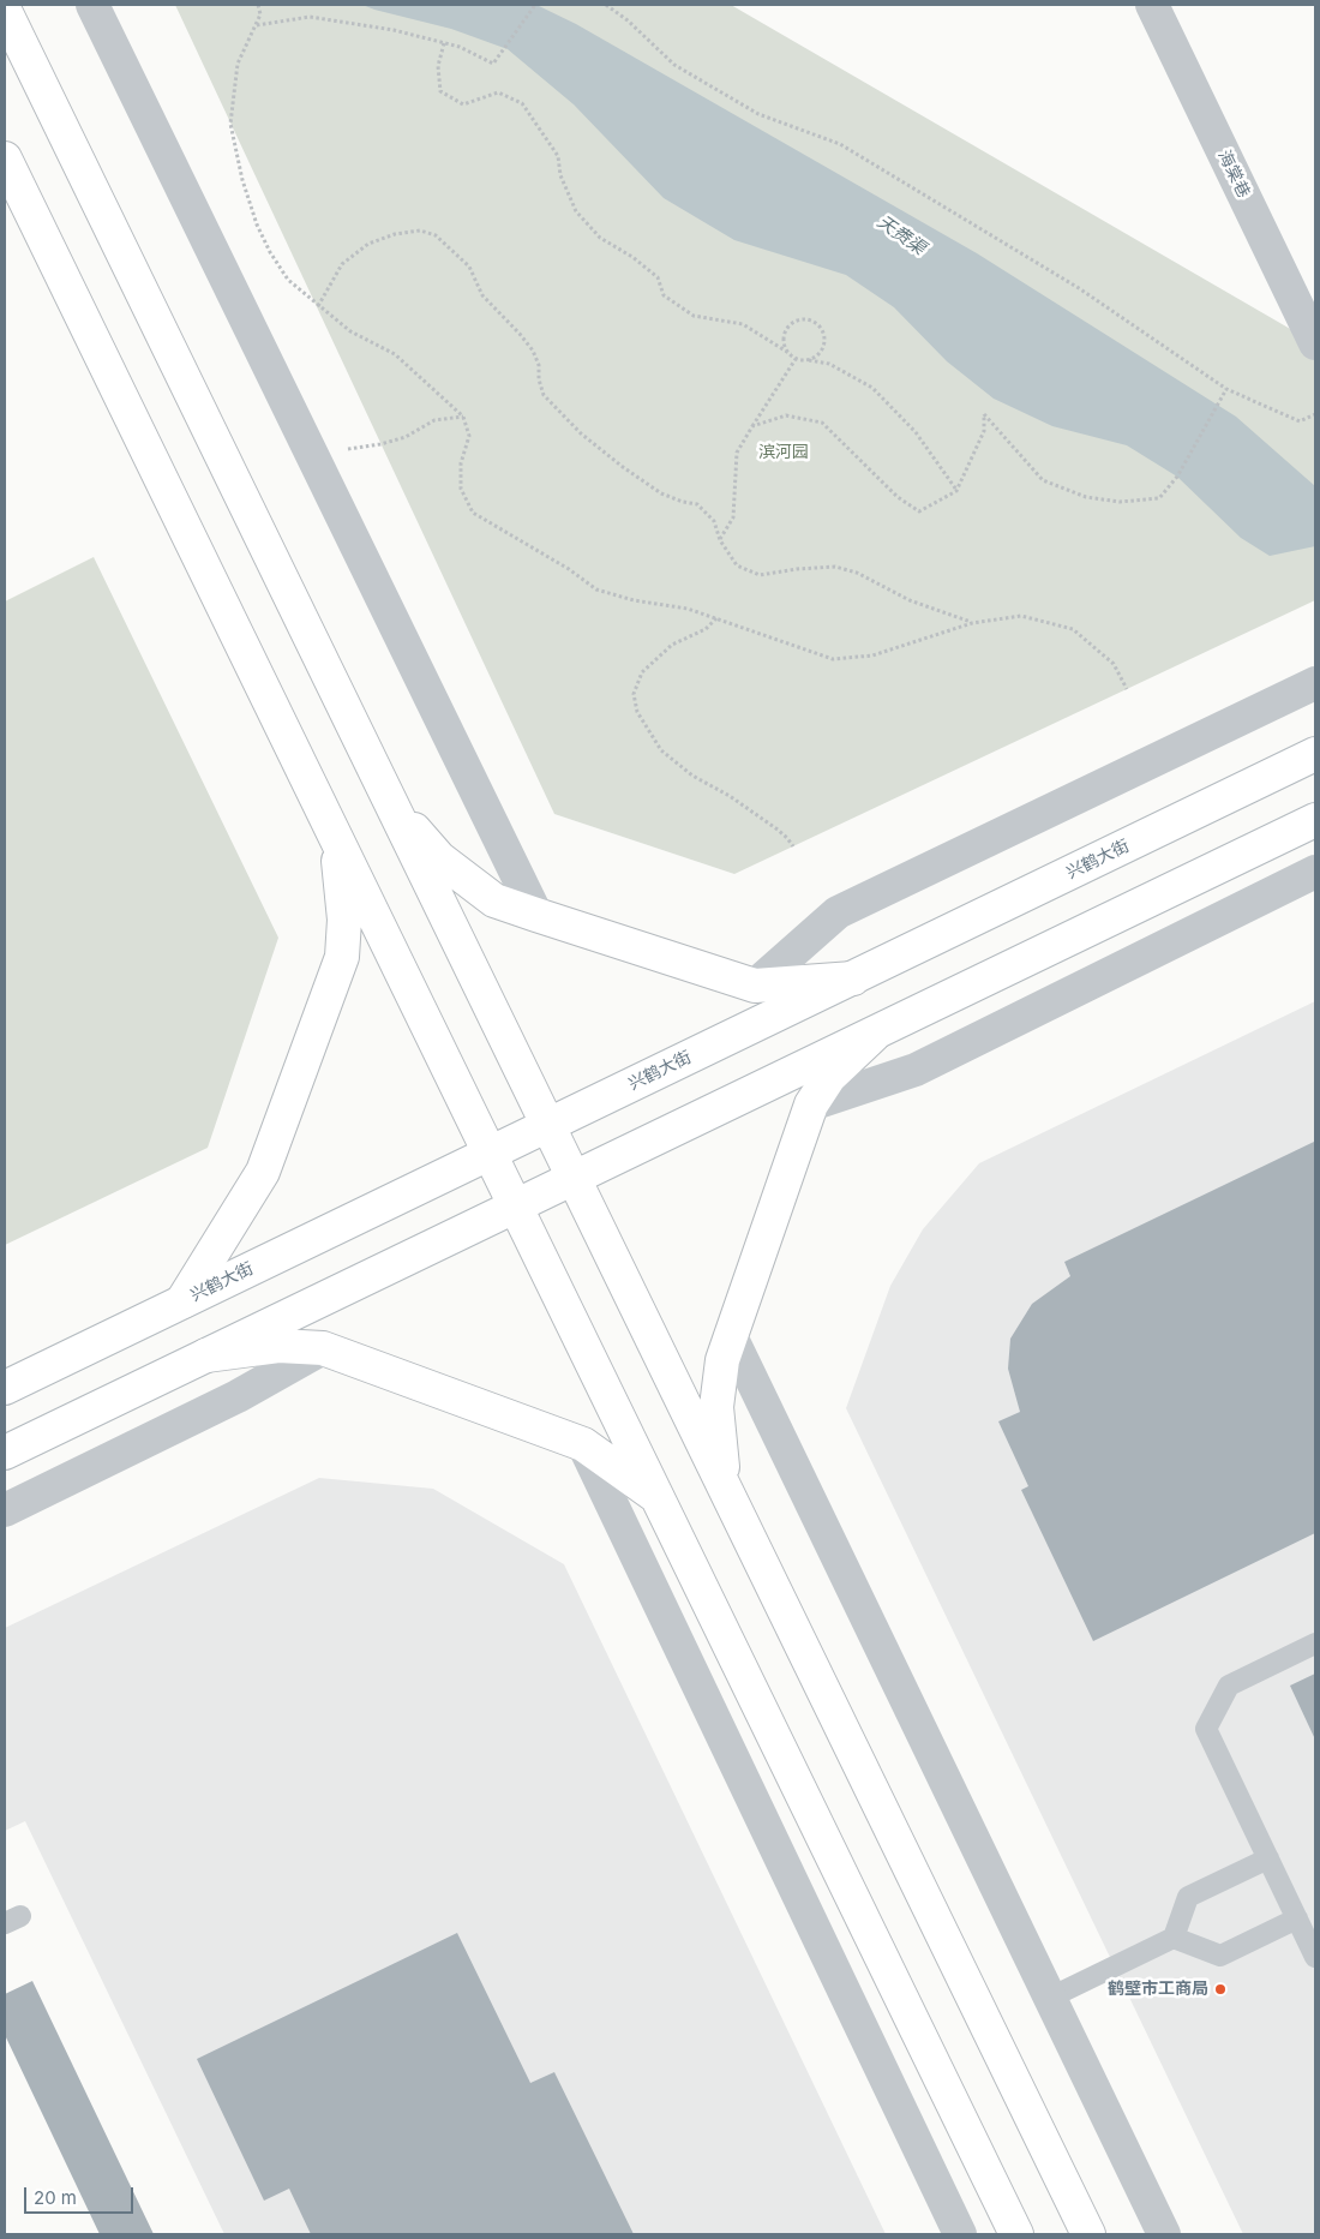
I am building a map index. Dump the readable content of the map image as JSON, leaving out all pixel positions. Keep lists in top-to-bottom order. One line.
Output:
{"streets":{"main road":["兴鹤大街"],"street":["海棠巷"]},"water":["天赉渠"],"parks":["滨河园"],"places":["鹤壁市工商局"],"scale_bar":"20 m"}
